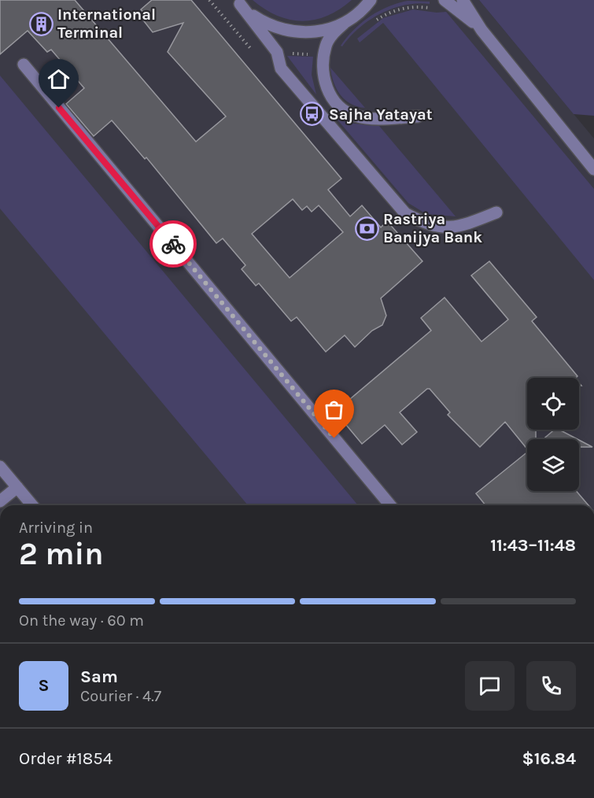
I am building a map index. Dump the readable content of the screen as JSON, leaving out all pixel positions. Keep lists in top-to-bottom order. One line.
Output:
{"places":{"building":["International Terminal"],"bus stop":["Sajha Yatayat"],"bank":["Rastriya Banijya Bank"]},"page":{"heading":["2 min","Arriving in","11:43–11:48"],"panel":["Sam","Courier · 4.7","Order #1854","$16.84"],"bar":"On the way · 60 m","round":"S"}}
